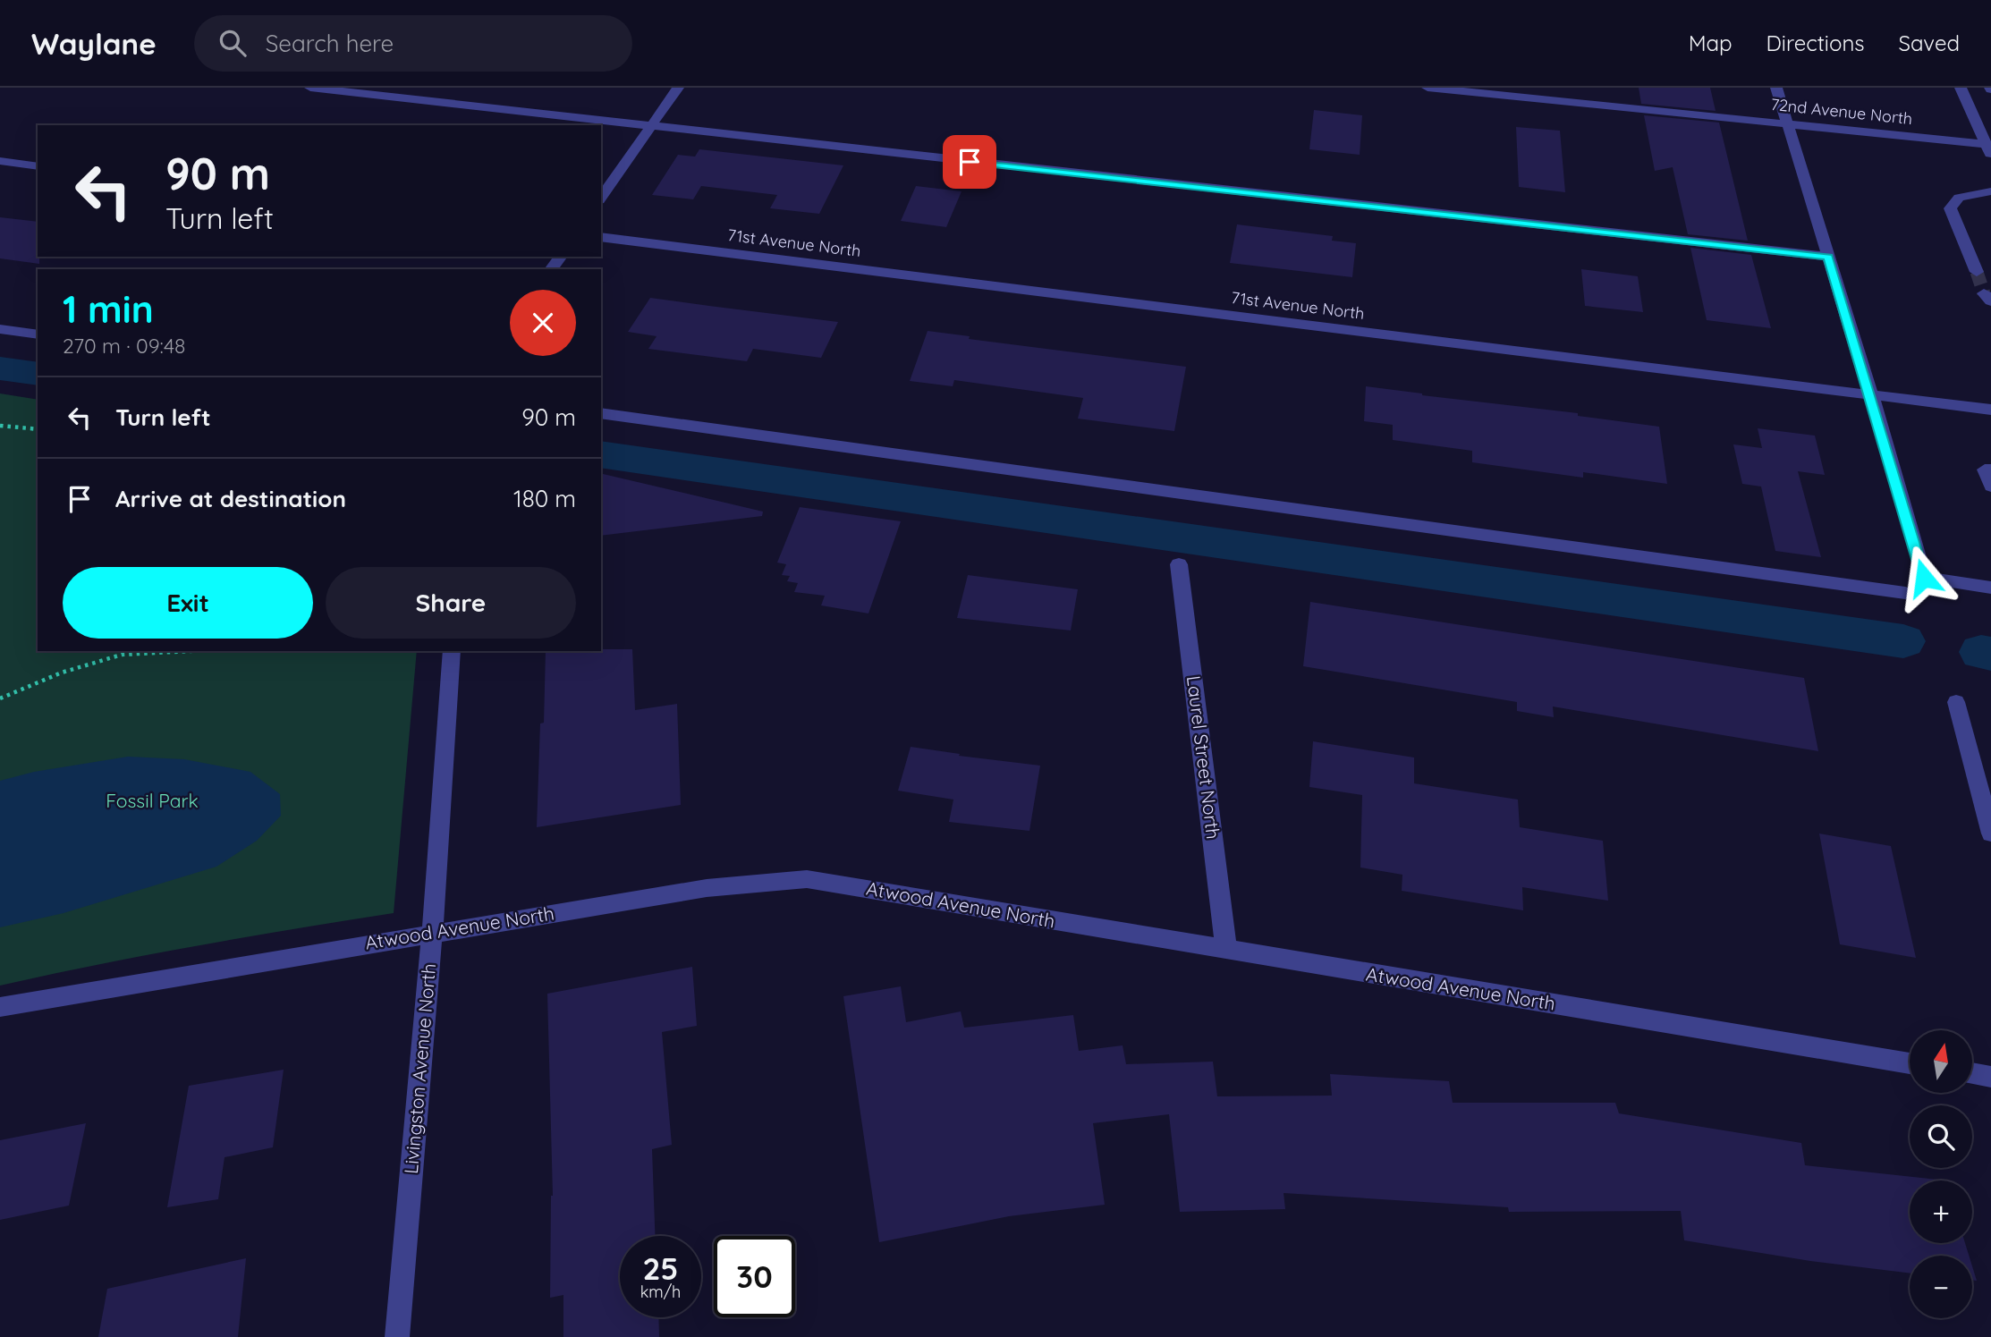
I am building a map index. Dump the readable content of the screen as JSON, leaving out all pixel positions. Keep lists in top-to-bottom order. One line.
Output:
{"streets":{"street":["72nd Avenue North","71st Avenue North","Laurel Street North","Atwood Avenue North","Livingston Avenue North"]},"crossings":[["Laurel Street North","Atwood Avenue North"],["Atwood Avenue North","Livingston Avenue North"]],"parks":["Fossil Park"],"north":"top","page":{"header":"Waylane","search":"Search here","nav":["Map","Directions","Saved"],"turn":["90 m","Turn left"],"heading":["1 min","270 m · 09:48"],"list":[{"name":"Turn left","value":"90 m"},{"name":"Arrive at destination","value":"180 m"}],"buttons":["Exit","Share"],"map_buttons":["+","−"],"speed":"25 km/h","limit":"30"}}
